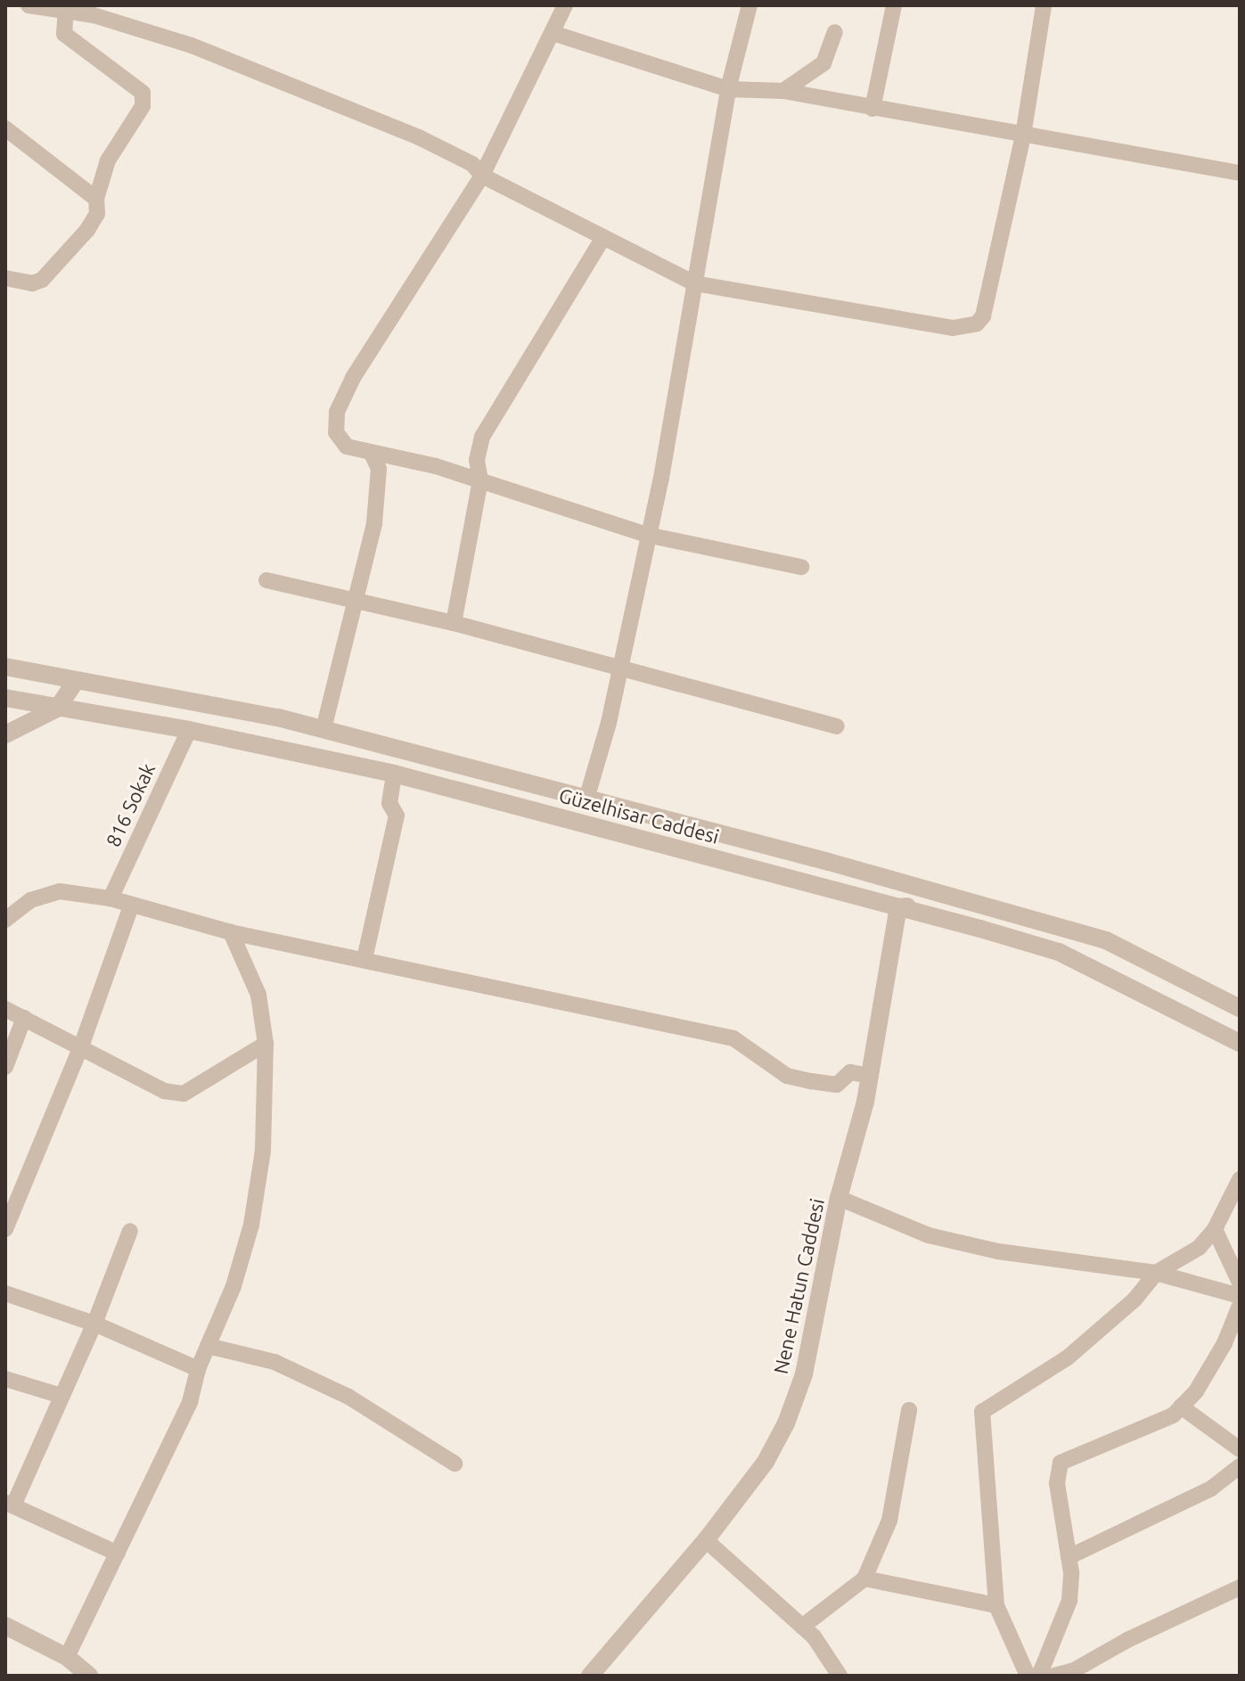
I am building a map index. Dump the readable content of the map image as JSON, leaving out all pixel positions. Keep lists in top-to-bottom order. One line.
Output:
{"streets":{"street":["816 Sokak","Güzelhisar Caddesi","Nene Hatun Caddesi"]},"crossings":[["816 Sokak","Güzelhisar Caddesi"],["Güzelhisar Caddesi","Nene Hatun Caddesi"]]}
